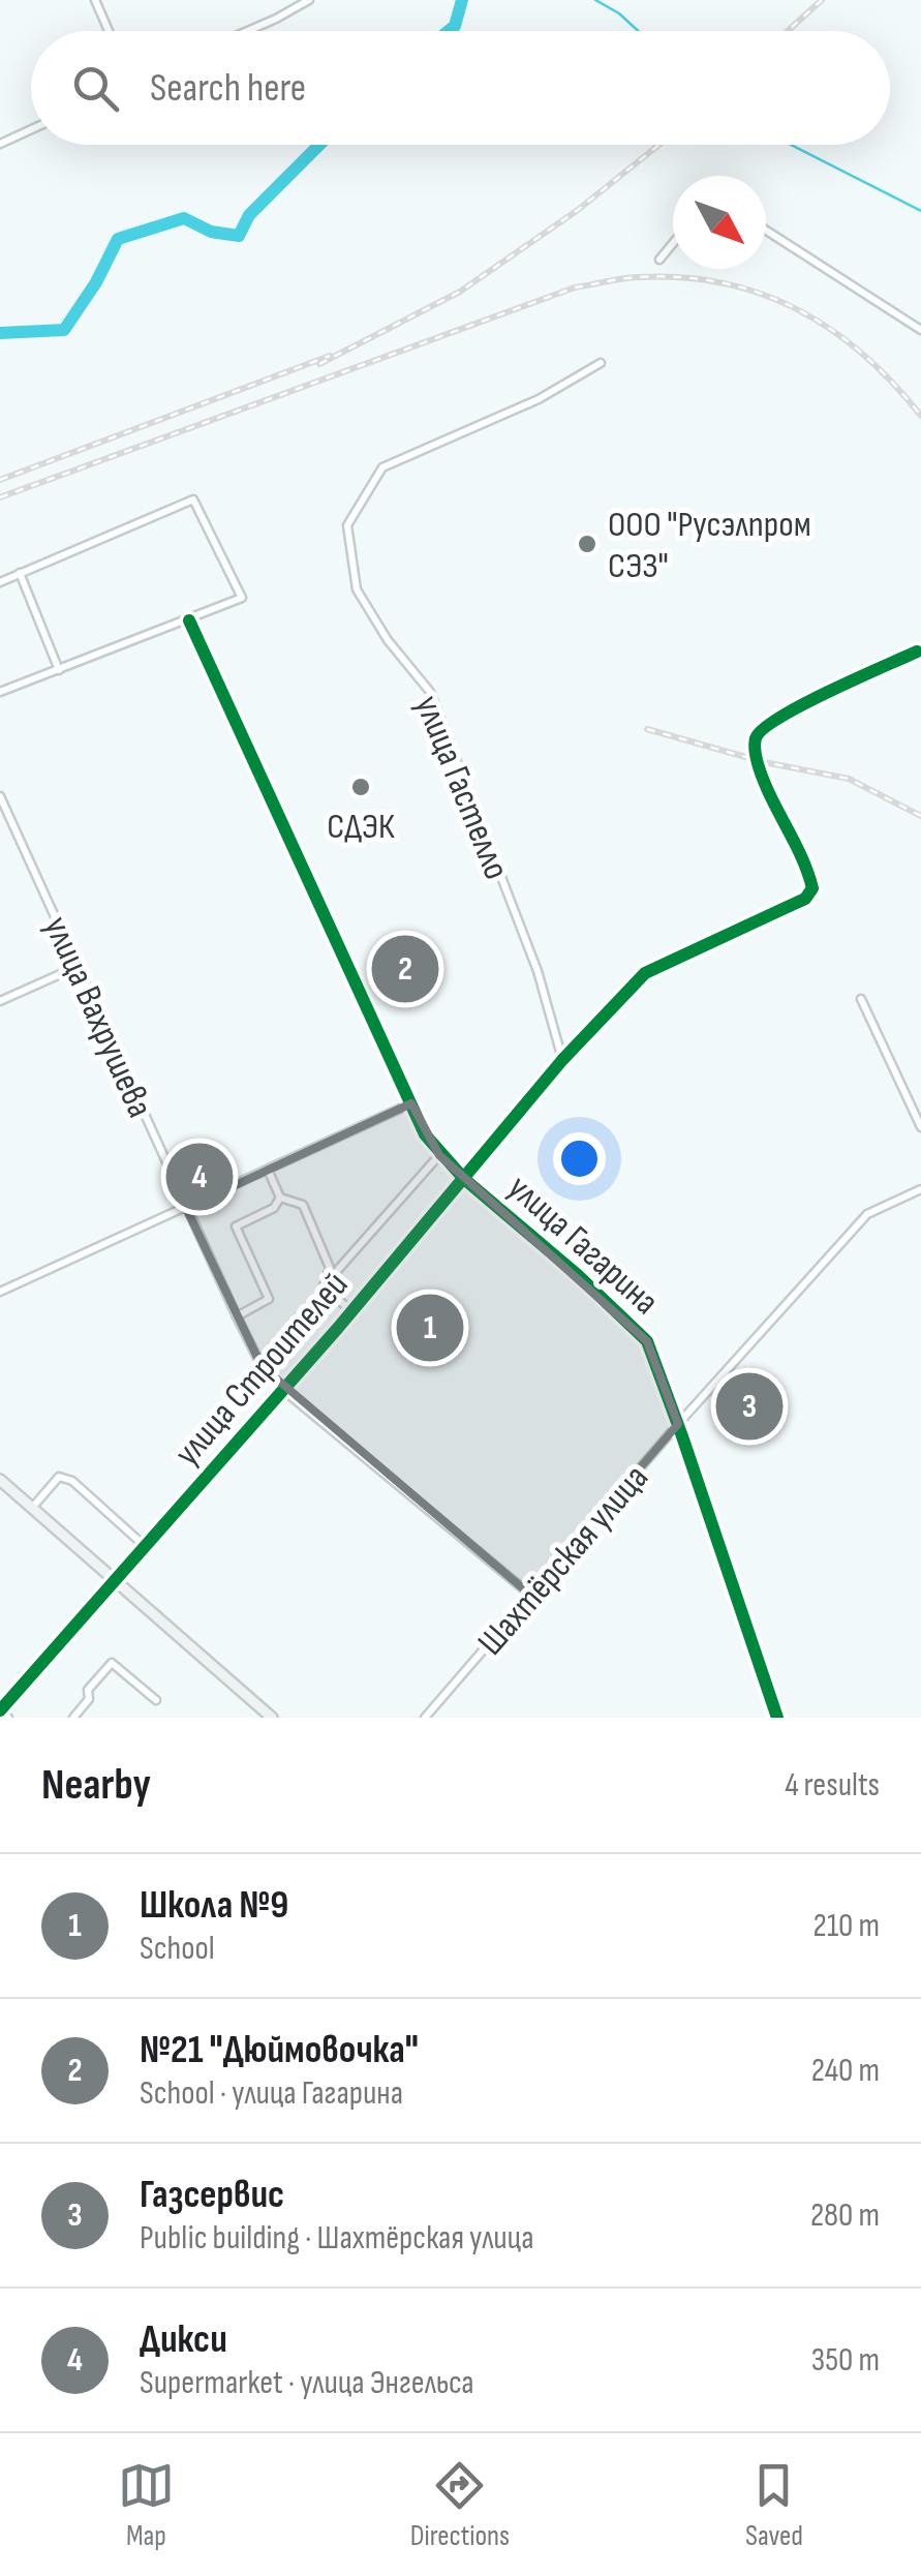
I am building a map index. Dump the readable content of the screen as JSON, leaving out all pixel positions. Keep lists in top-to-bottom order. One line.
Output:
{"streets":{"street":["улица Гастелло","улица Вахрушева","улица Гагарина","улица Строителей","Шахтёрская улица"]},"crossings":[["улица Гастелло","улица Строителей"],["улица Вахрушева","улица Строителей"],["улица Вахрушева","Шахтёрская улица"],["улица Гагарина","улица Строителей"],["улица Гагарина","Шахтёрская улица"]],"places":["ООО \"Русэлпром СЭЗ\"","СДЭК"],"north":"bottom right","page":{"search":"Search here","pins":["2","4","1","3"],"heading":["Nearby","4 results"],"list":[{"mark":"1","name":"Школа №9","note":"School","value":"210 m"},{"mark":"2","name":"№21 \"Дюймовочка\"","note":"School · улица Гагарина","value":"240 m"},{"mark":"3","name":"Газсервис","note":"Public building · Шахтёрская улица","value":"280 m"},{"mark":"4","name":"Дикси","note":"Supermarket · улица Энгельса","value":"350 m"}],"nav":["Map","Directions","Saved"]}}
